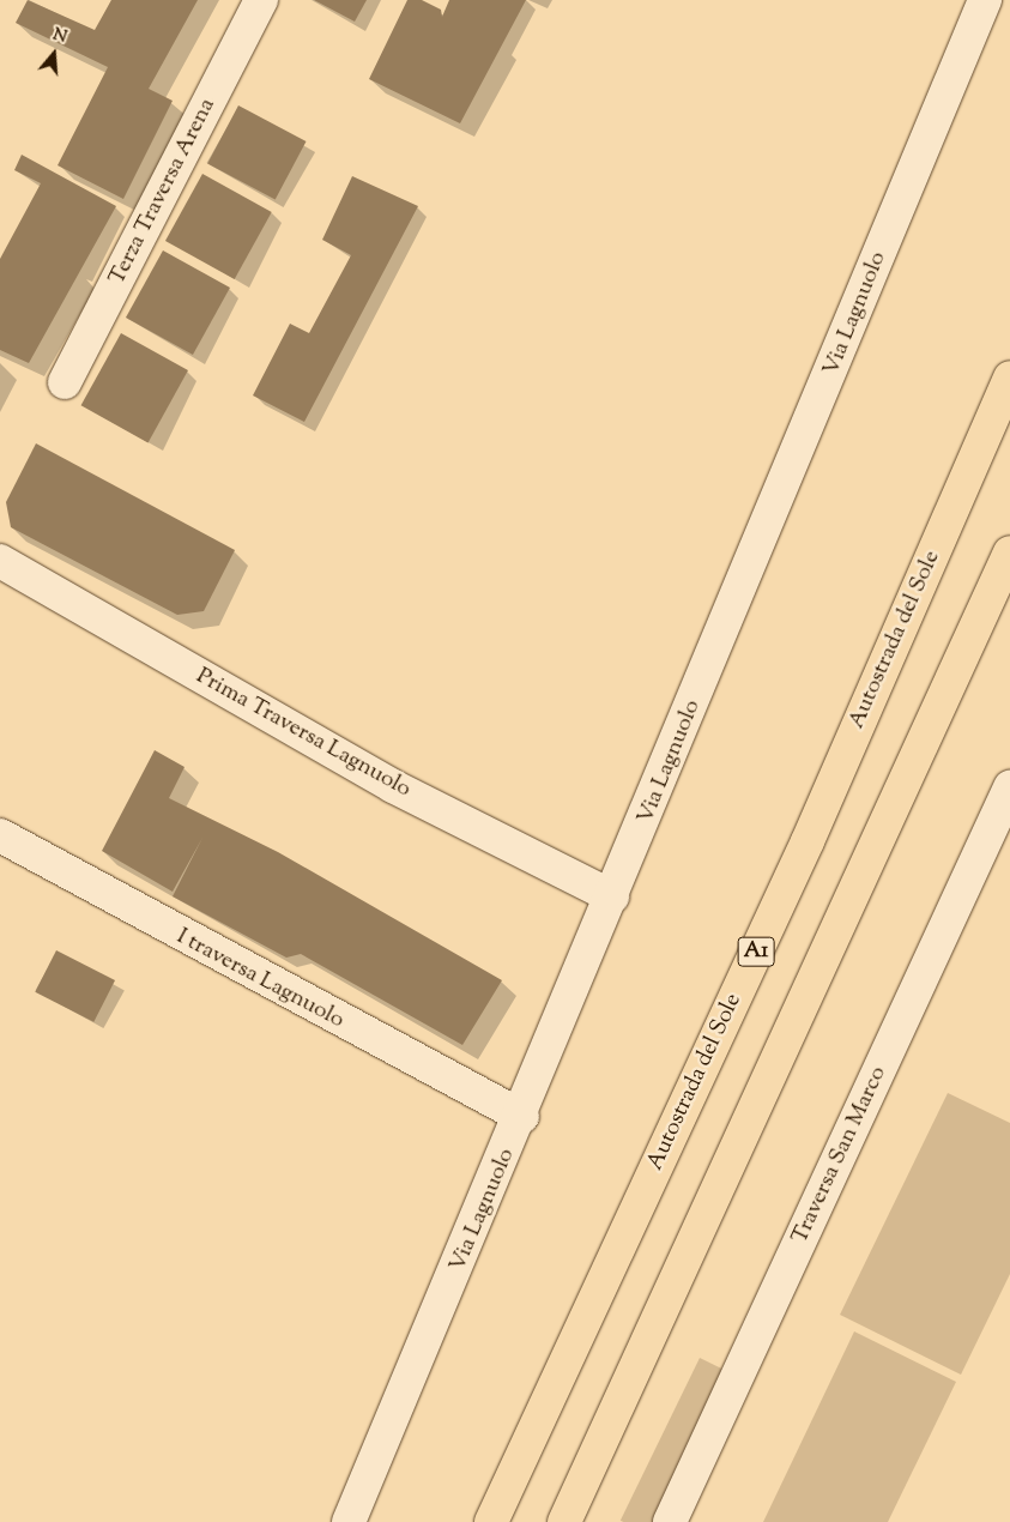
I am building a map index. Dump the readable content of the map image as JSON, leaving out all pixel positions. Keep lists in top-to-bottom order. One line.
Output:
{"streets":{"highway":["Autostrada del Sole","A1"],"street":["Terza Traversa Arena","Via Lagnuolo","Prima Traversa Lagnuolo","I traversa Lagnuolo","Traversa San Marco"]},"crossings":[["Via Lagnuolo","Prima Traversa Lagnuolo"],["Via Lagnuolo","I traversa Lagnuolo"]],"north":"top"}
